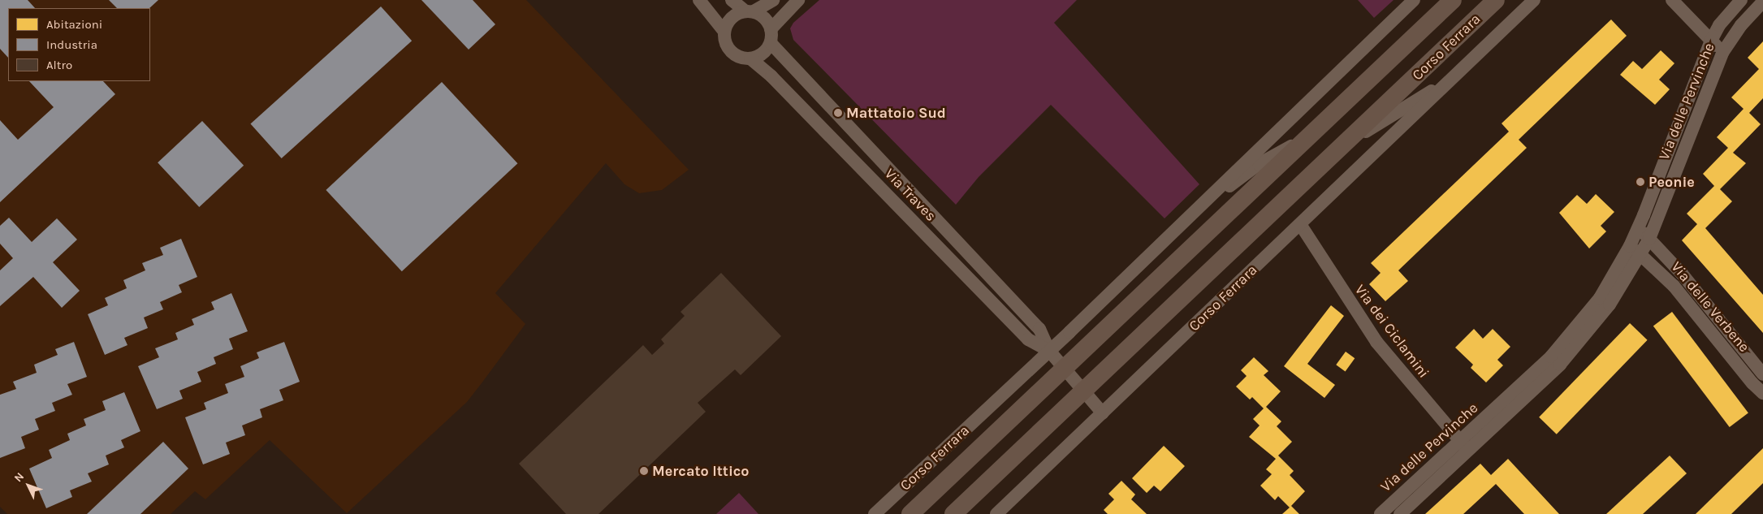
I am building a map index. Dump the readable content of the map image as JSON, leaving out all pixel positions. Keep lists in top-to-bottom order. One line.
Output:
{"streets":{"main road":["Corso Ferrara"],"street":["Via delle Pervinche","Via Traves","Via delle Verbene","Via dei Ciclamini"]},"crossings":[["Corso Ferrara","Via Traves"],["Corso Ferrara","Via dei Ciclamini"],["Via delle Pervinche","Via delle Verbene"],["Via delle Pervinche","Via dei Ciclamini"]],"places":["Mattatoio Sud","Peonie","Mercato Ittico"],"legend":["Abitazioni","Industria","Altro"],"north":"top left"}
